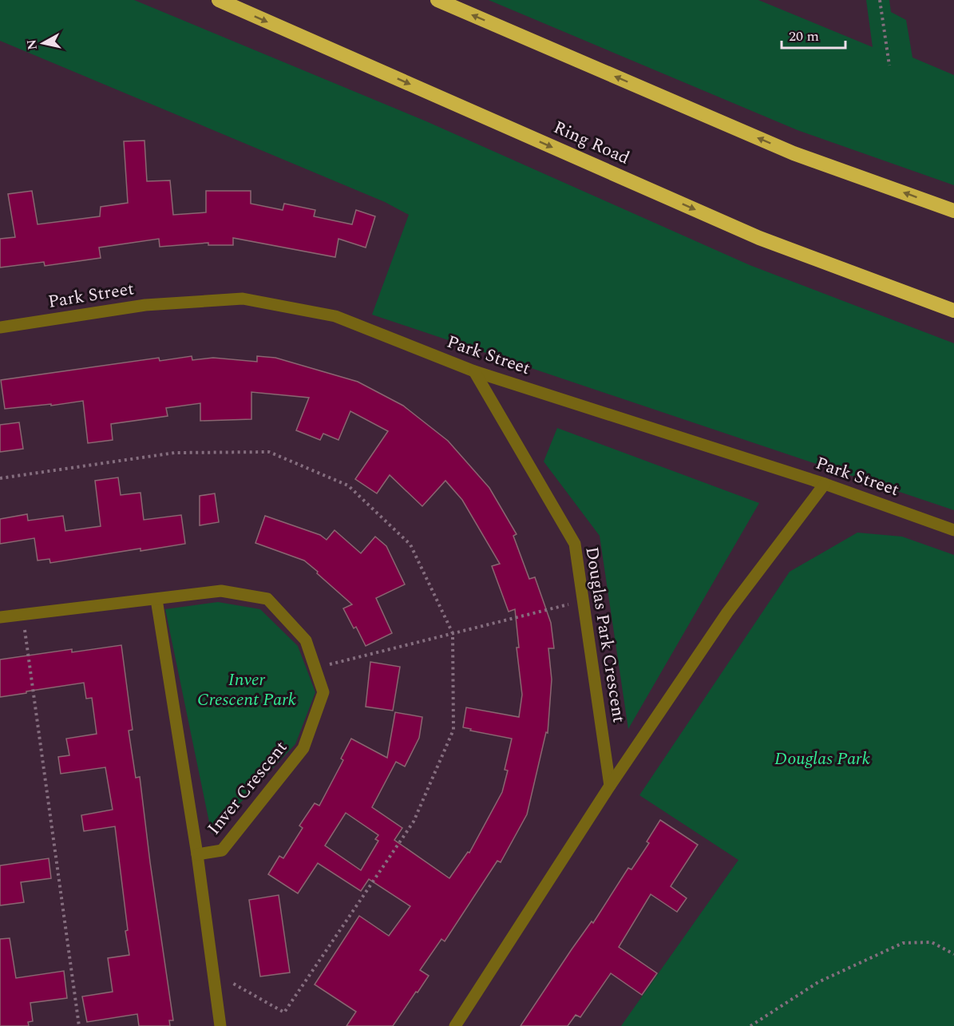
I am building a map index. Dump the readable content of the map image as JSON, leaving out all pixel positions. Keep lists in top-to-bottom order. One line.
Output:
{"streets":{"highway":["Ring Road"],"street":["Park Street","Douglas Park Crescent","Inver Crescent"]},"crossings":[["Park Street","Douglas Park Crescent"]],"parks":["Inver Crescent Park","Douglas Park"],"scale_bar":"20 m","north":"left"}
